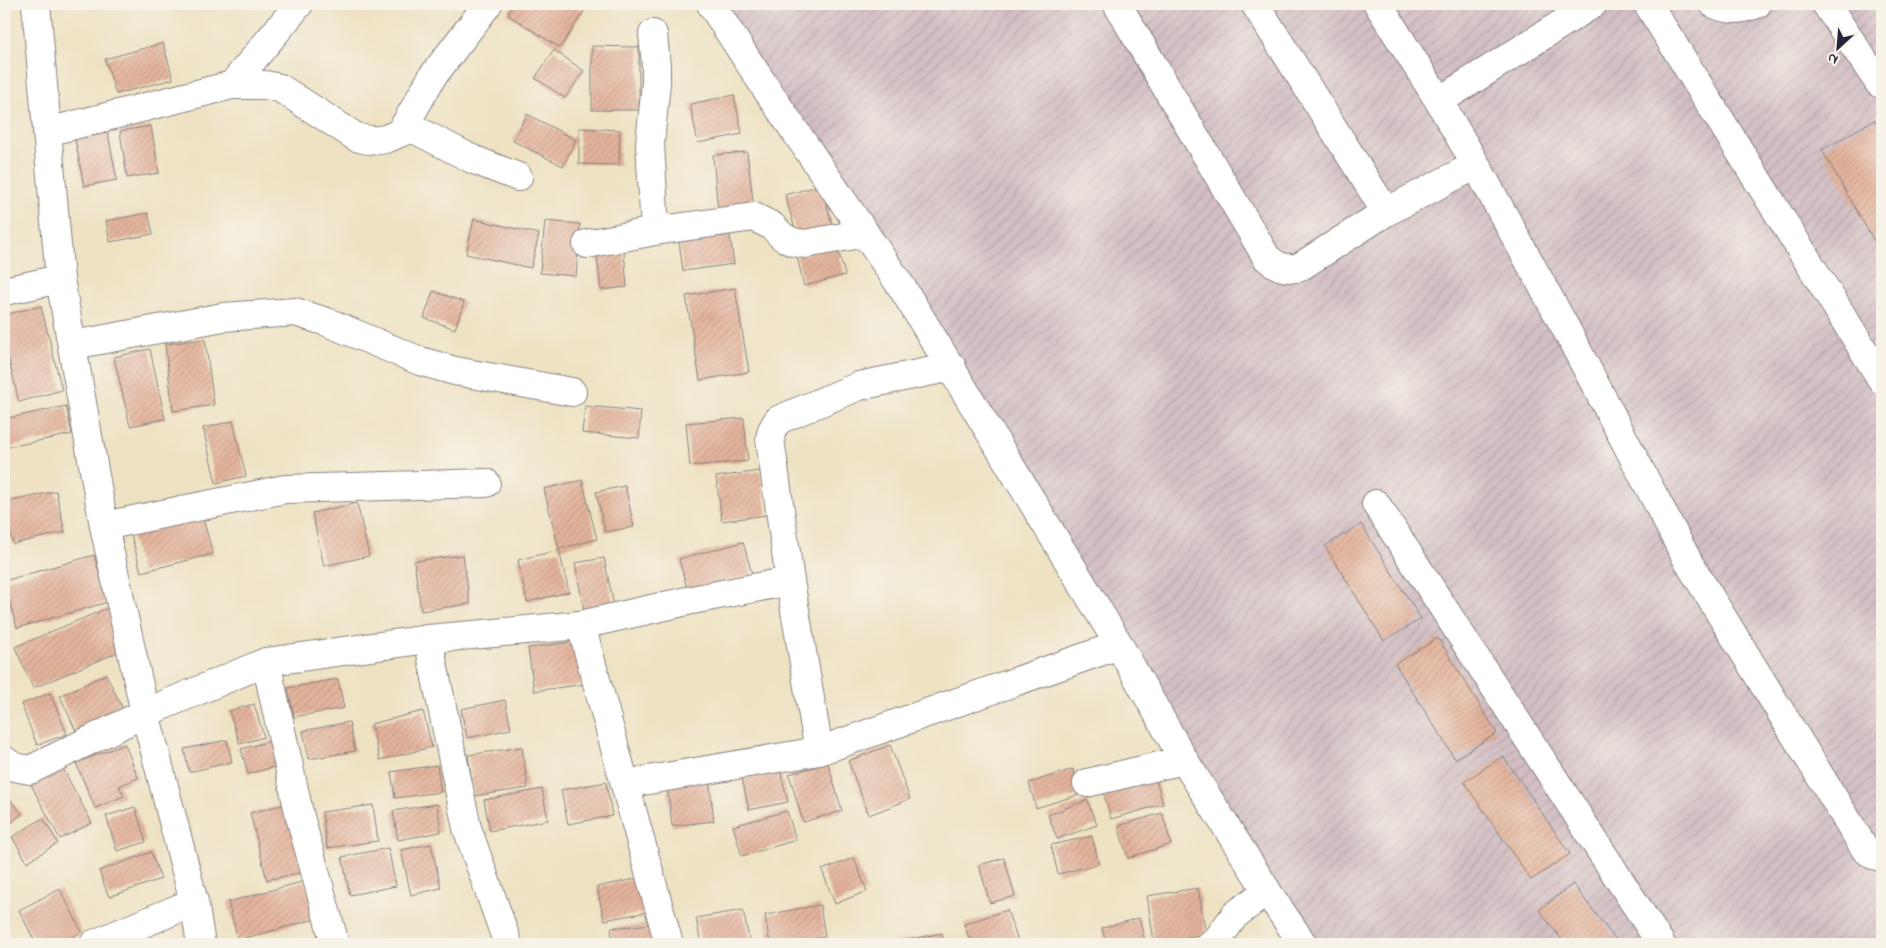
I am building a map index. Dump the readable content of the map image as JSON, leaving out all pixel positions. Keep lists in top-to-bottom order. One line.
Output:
{"north":"bottom left"}
